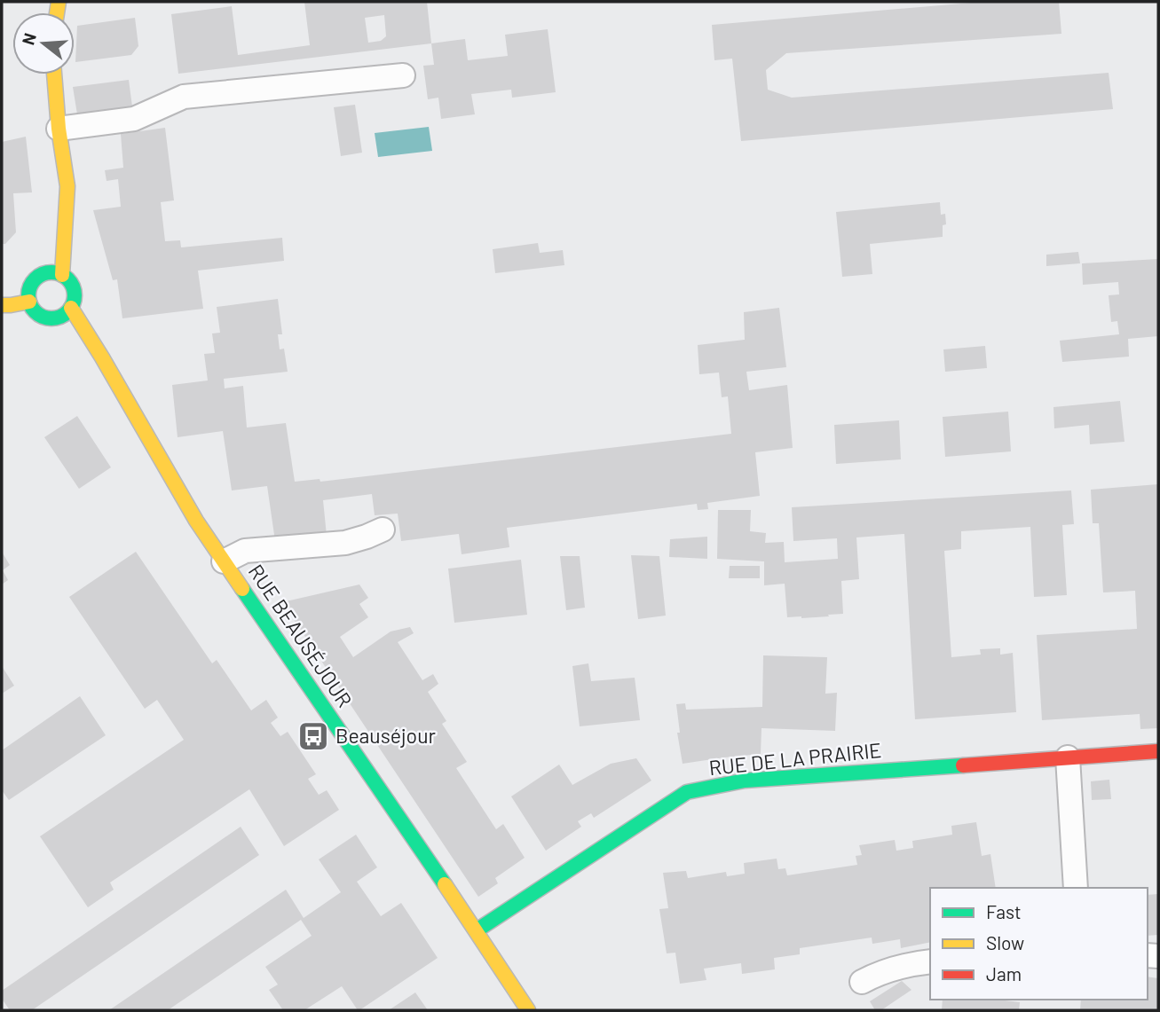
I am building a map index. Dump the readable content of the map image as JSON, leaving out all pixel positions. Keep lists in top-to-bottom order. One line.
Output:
{"streets":{"street":["RUE BEAUSÉJOUR","RUE DE LA PRAIRIE"]},"crossings":[["RUE BEAUSÉJOUR","RUE DE LA PRAIRIE"]],"places":{"bus stop":["Beauséjour"]},"legend":["Fast","Slow","Jam"],"north":"left"}
